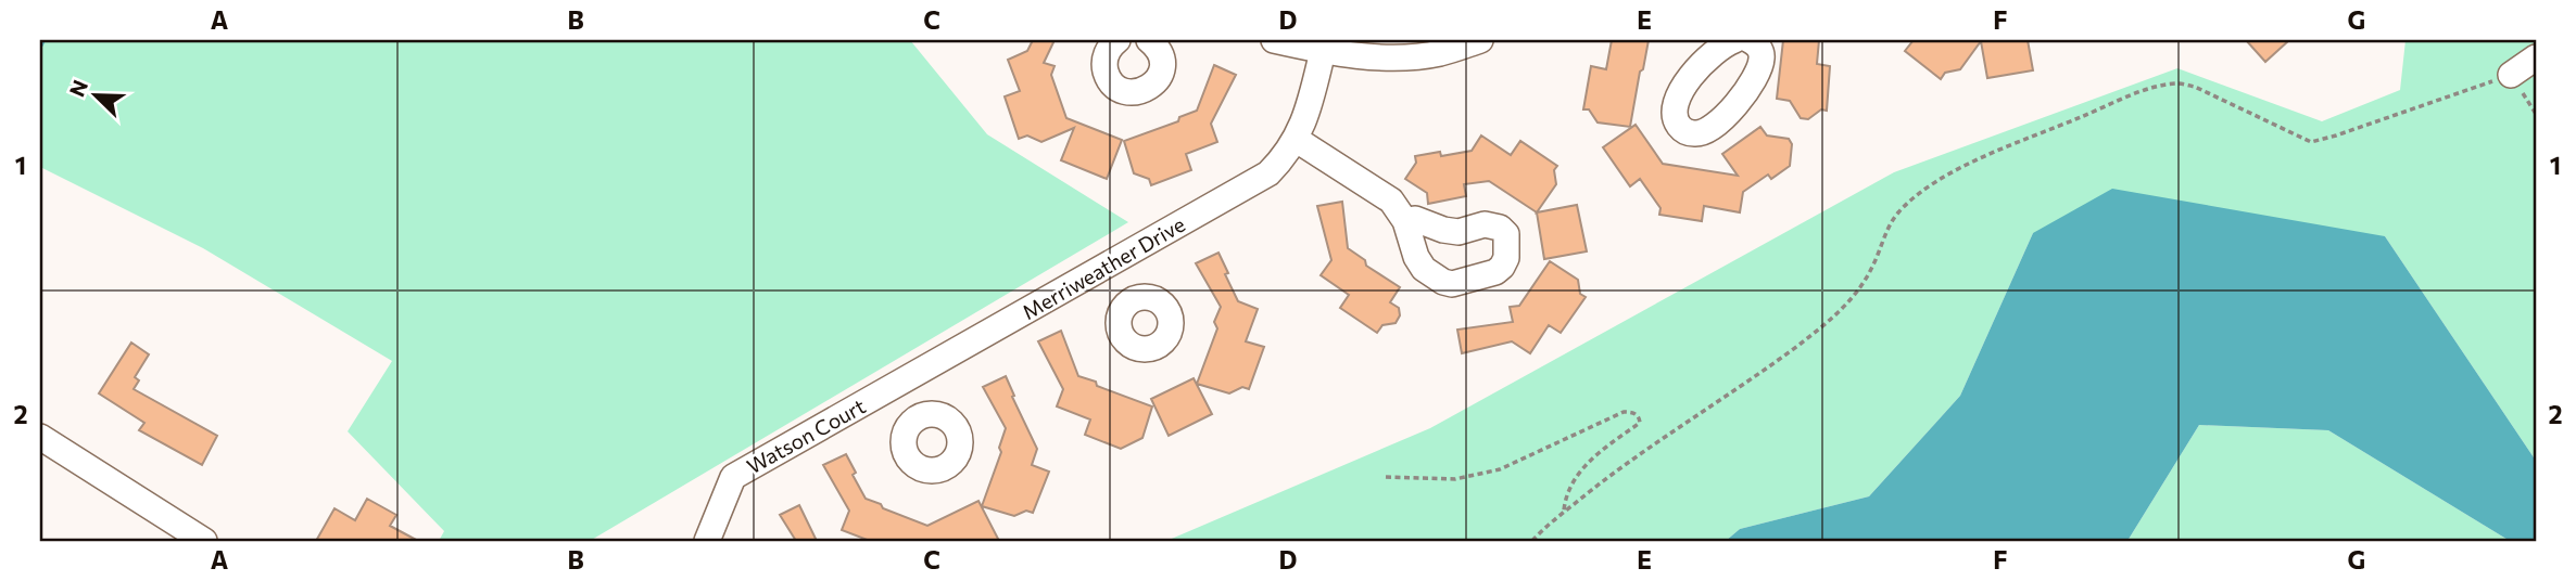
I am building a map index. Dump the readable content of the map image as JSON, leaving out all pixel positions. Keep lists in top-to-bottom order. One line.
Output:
{"streets":{"street":["Merriweather Drive","Watson Court"]},"crossings":[["Merriweather Drive","Watson Court"]],"north":"top left","grid":{"columns":["A","B","C","D","E","F","G"],"rows":["1","2"]}}
